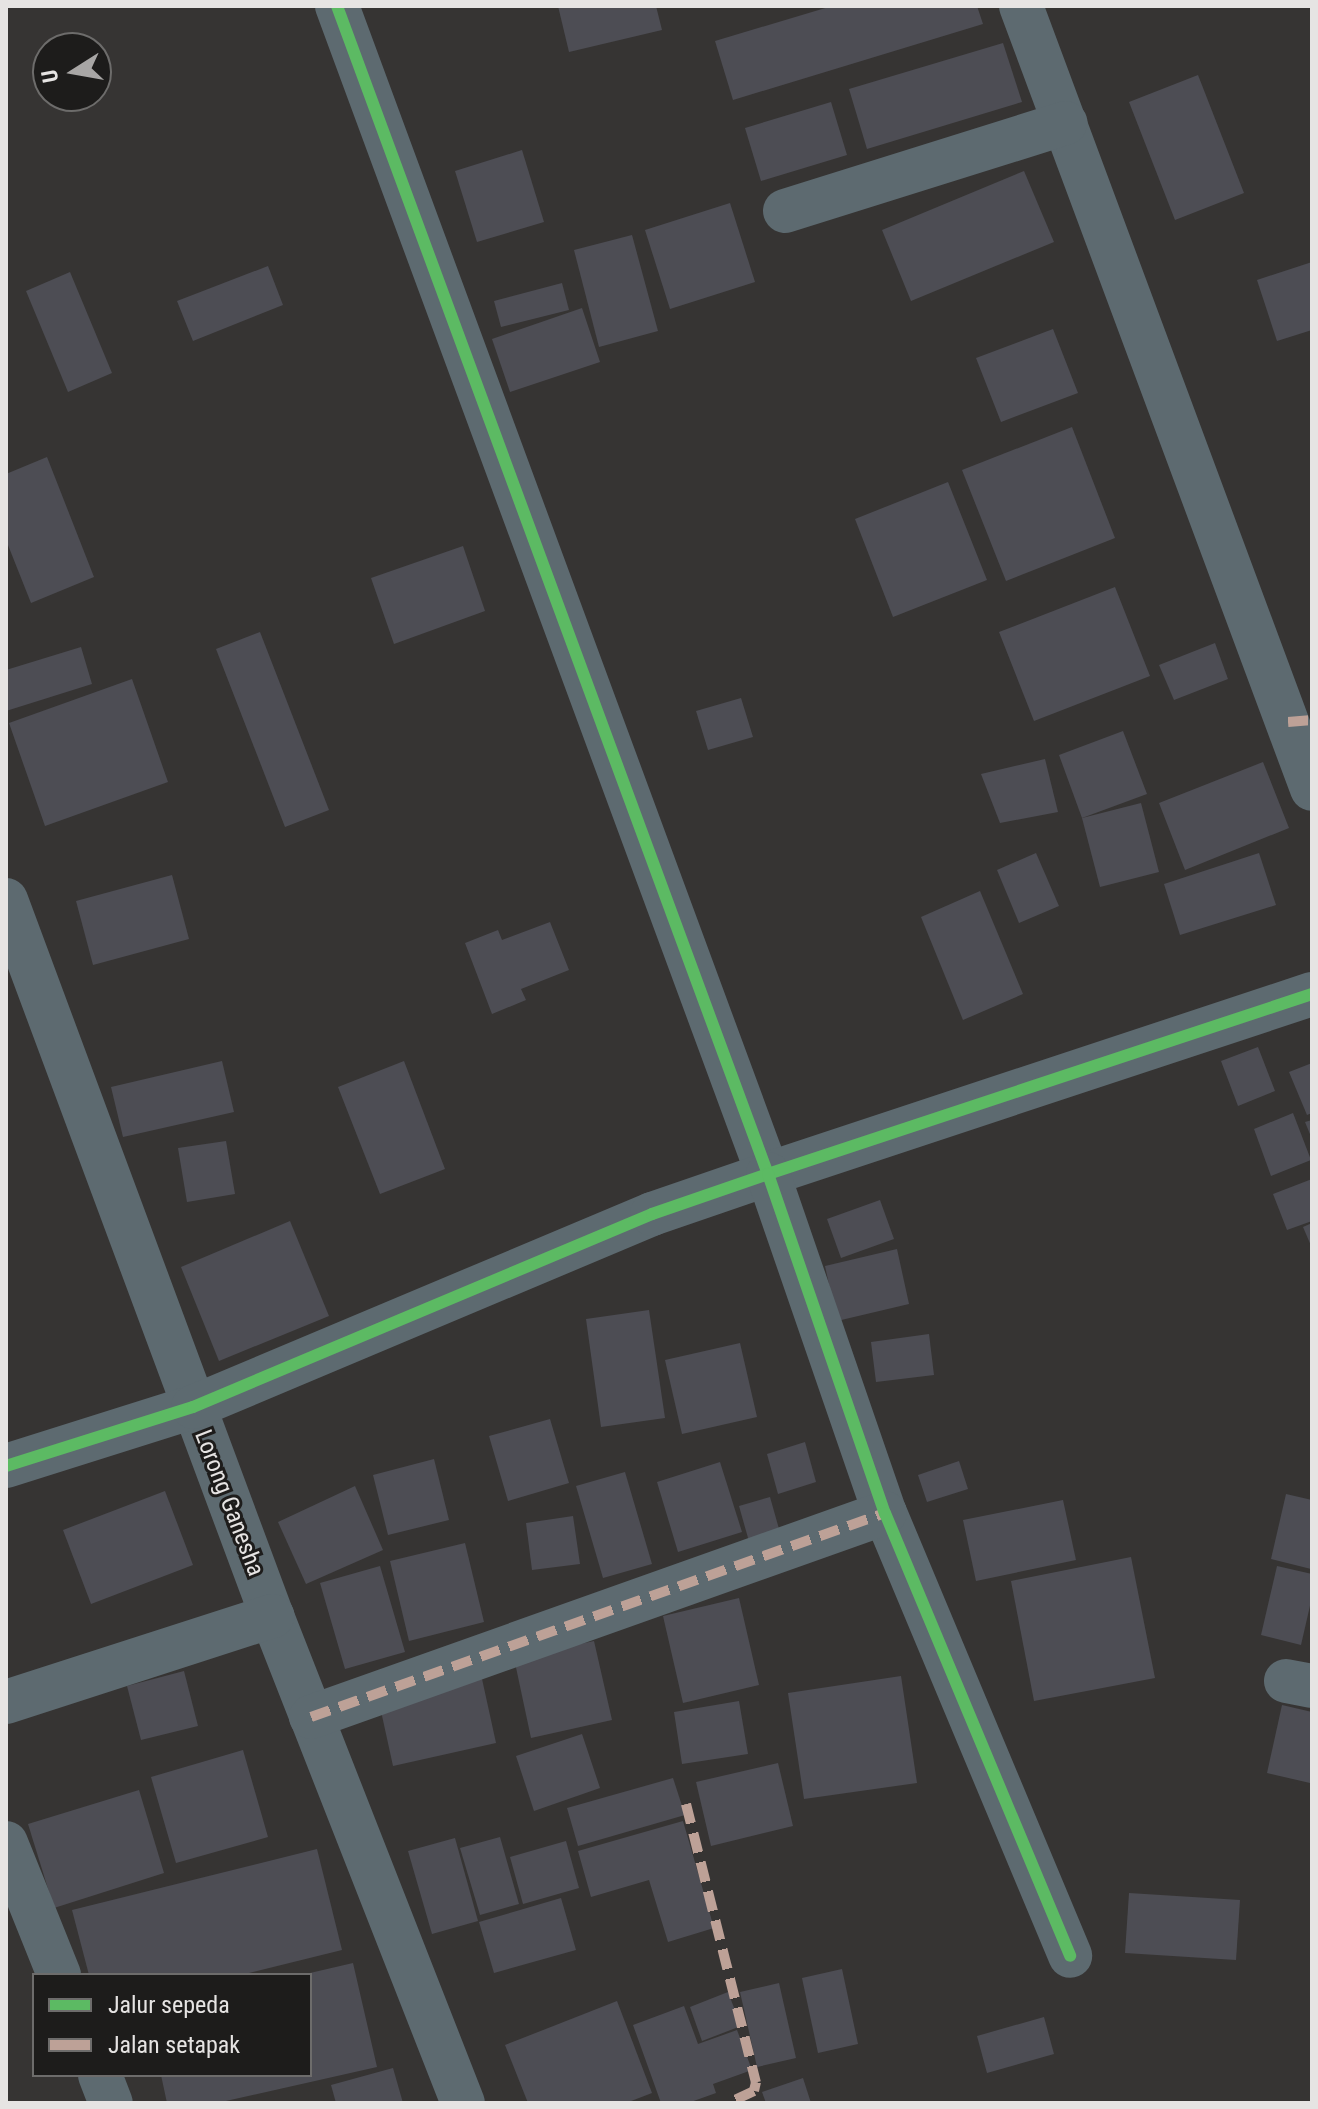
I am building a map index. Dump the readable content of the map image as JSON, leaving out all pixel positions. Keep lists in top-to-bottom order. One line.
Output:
{"streets":{"street":["Lorong Ganesha"]},"legend":["Jalur sepeda","Jalan setapak"],"north":"left"}
